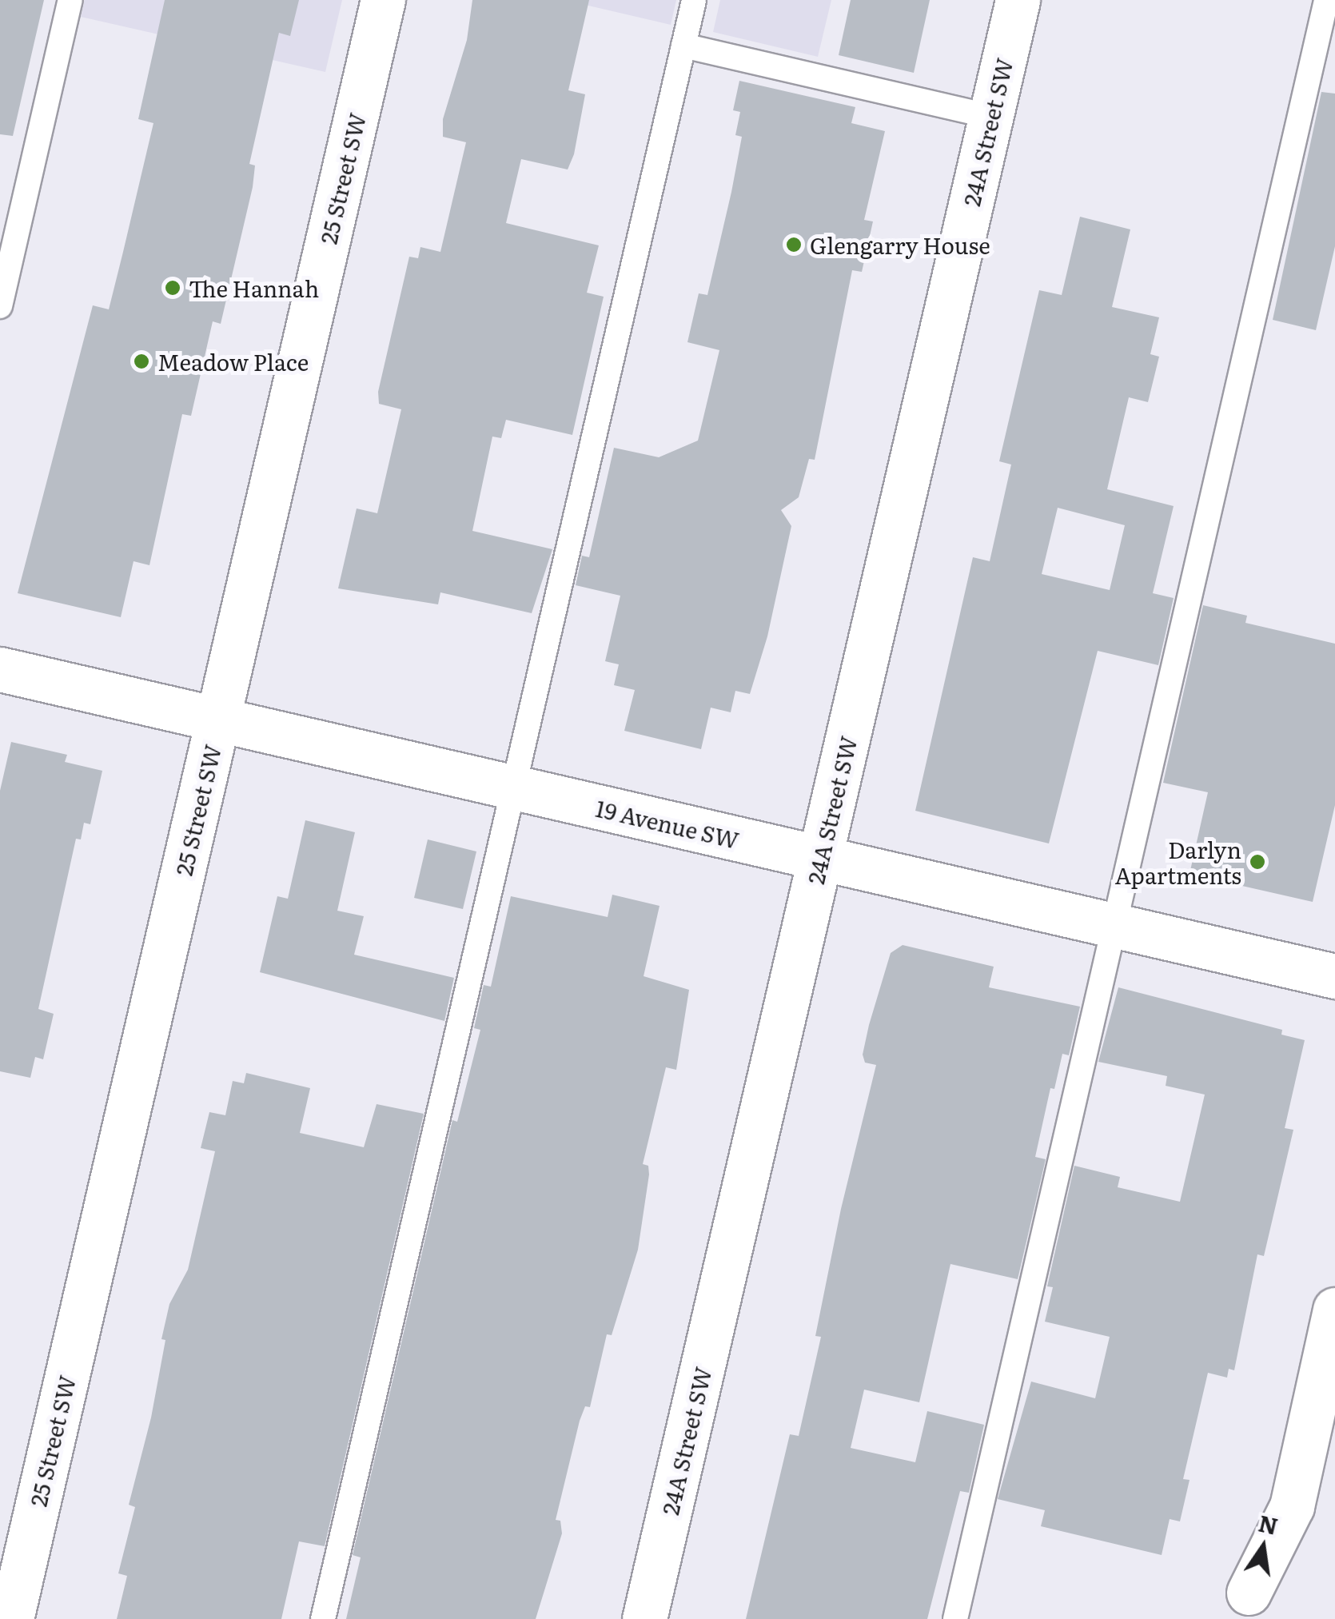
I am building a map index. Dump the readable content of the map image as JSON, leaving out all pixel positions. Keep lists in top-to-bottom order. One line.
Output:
{"streets":{"street":["24A Street SW","25 Street SW","19 Avenue SW"]},"crossings":[["24A Street SW","19 Avenue SW"],["25 Street SW","19 Avenue SW"]],"places":["Glengarry House","The Hannah","Meadow Place","Darlyn Apartments"],"north":"top"}
